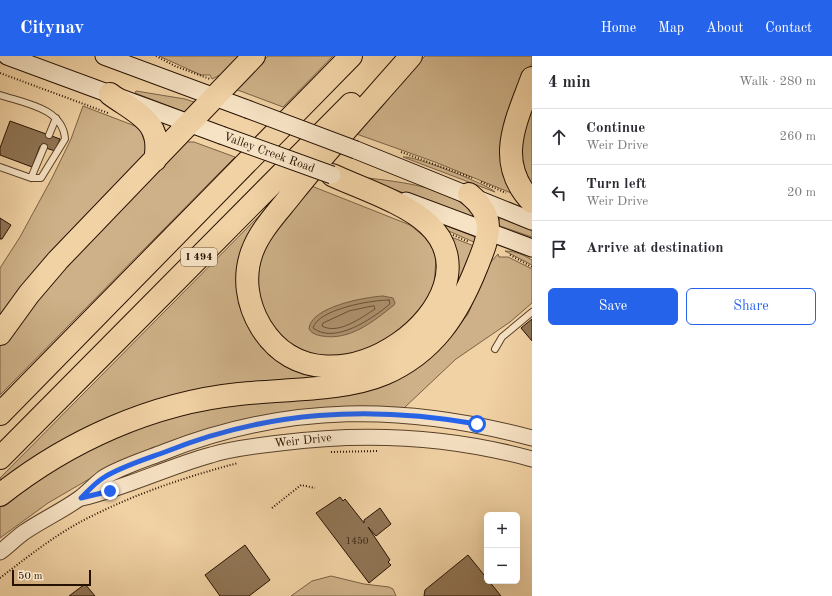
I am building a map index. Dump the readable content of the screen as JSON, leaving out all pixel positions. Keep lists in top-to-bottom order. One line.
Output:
{"streets":{"highway":["I 494"],"main road":["Valley Creek Road"],"street":["Weir Drive"]},"house_numbers":["1450"],"scale_bar":"50 m","page":{"header":"Citynav","nav":["Home","Map","About","Contact"],"heading":["4 min","Walk · 280 m"],"list":[["Continue","Weir Drive","260 m"],["Turn left","Weir Drive","20 m"],"Arrive at destination"],"buttons":["Save","Share"],"map_buttons":["+","−"],"scale":"50 m"}}
